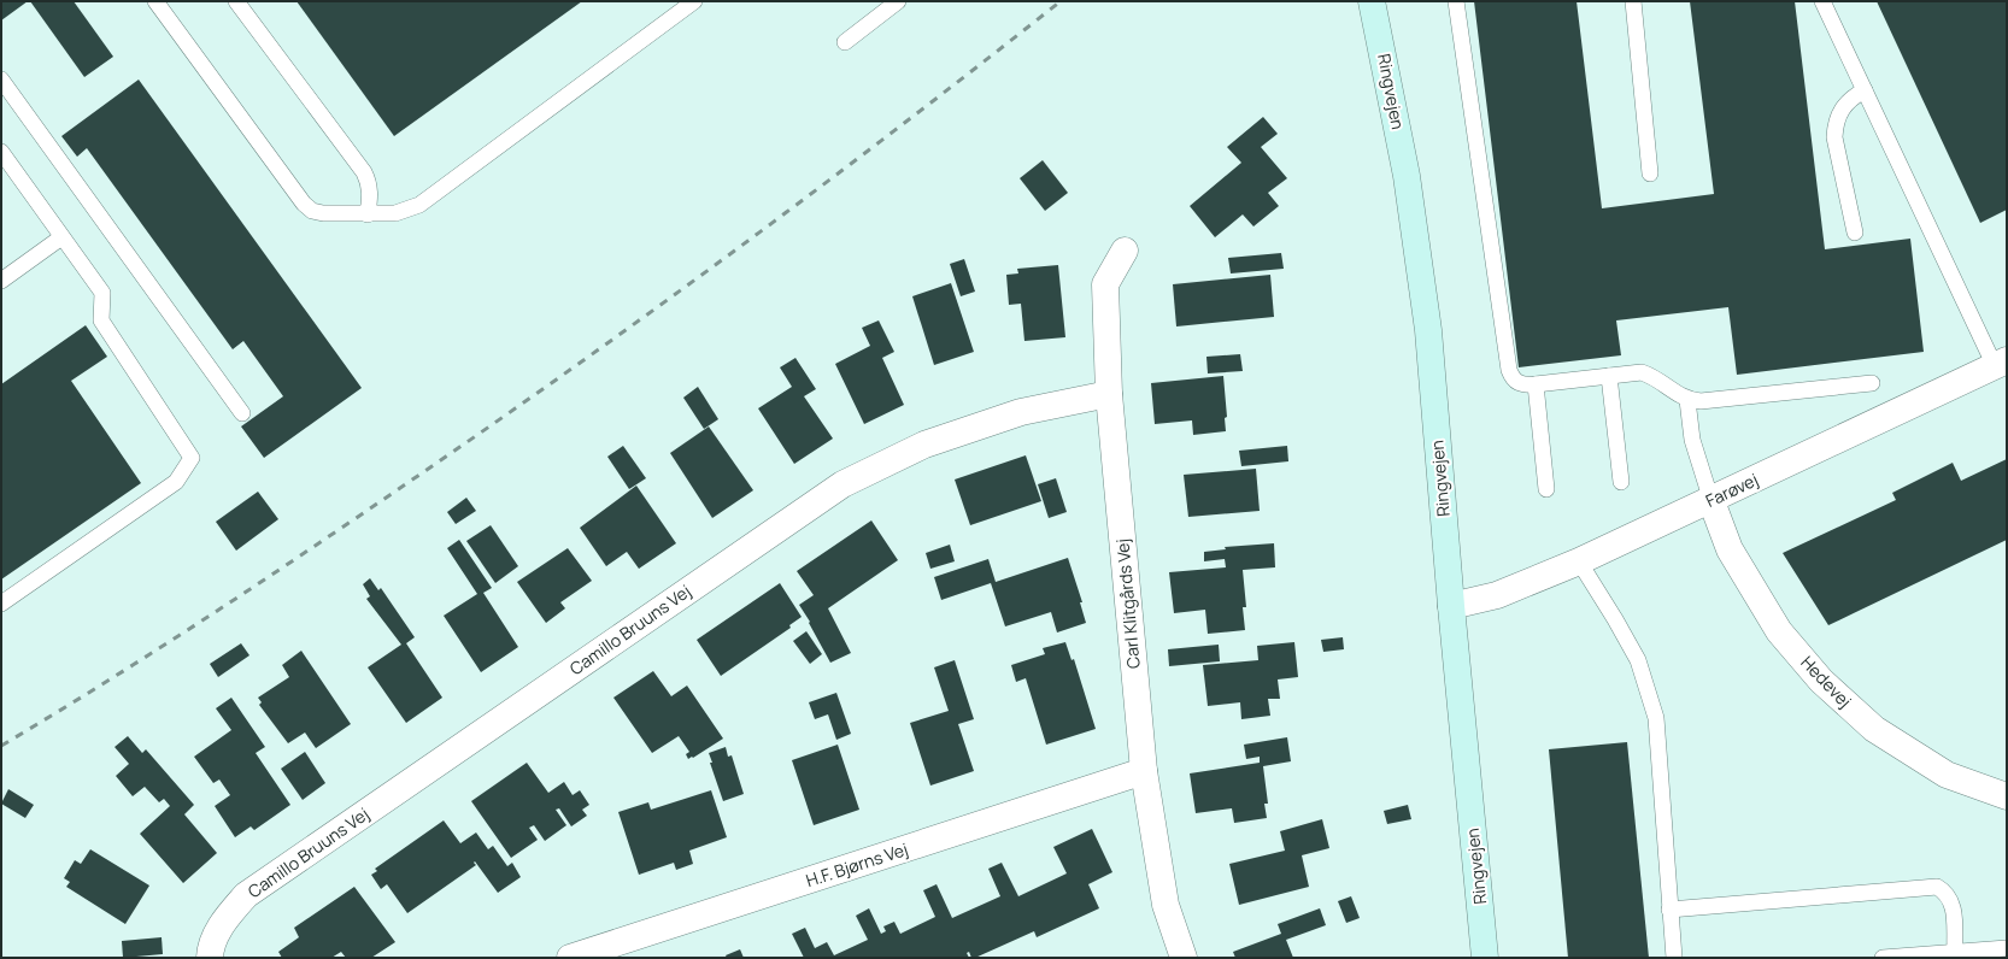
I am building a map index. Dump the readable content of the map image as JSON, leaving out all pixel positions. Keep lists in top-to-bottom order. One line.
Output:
{"streets":{"main road":["Ringvejen"],"street":["Farøvej","Carl Klitgårds Vej","Camillo Bruuns Vej","Hedevej","H.F. Bjørns Vej"]},"crossings":[["Ringvejen","Farøvej"],["Farøvej","Hedevej"],["Carl Klitgårds Vej","Camillo Bruuns Vej"],["Carl Klitgårds Vej","H.F. Bjørns Vej"]]}
